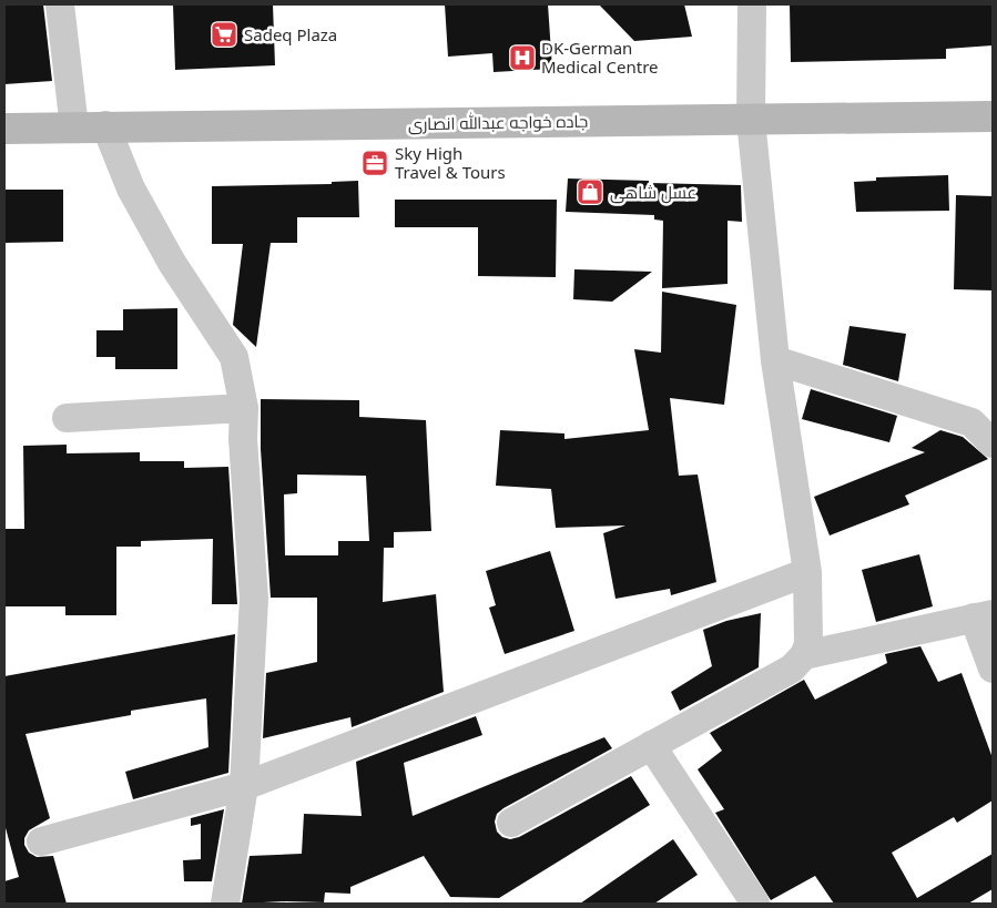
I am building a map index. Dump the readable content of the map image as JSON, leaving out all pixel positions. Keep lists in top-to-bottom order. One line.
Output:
{"streets":{"main road":["جاده خواجه عبدالله انصاری"]},"places":{"supermarket":["Sadeq Plaza"],"hospital":["DK-German Medical Centre"],"office":["Sky High Travel & Tours"],"shop":["عسل شاهی"]}}
